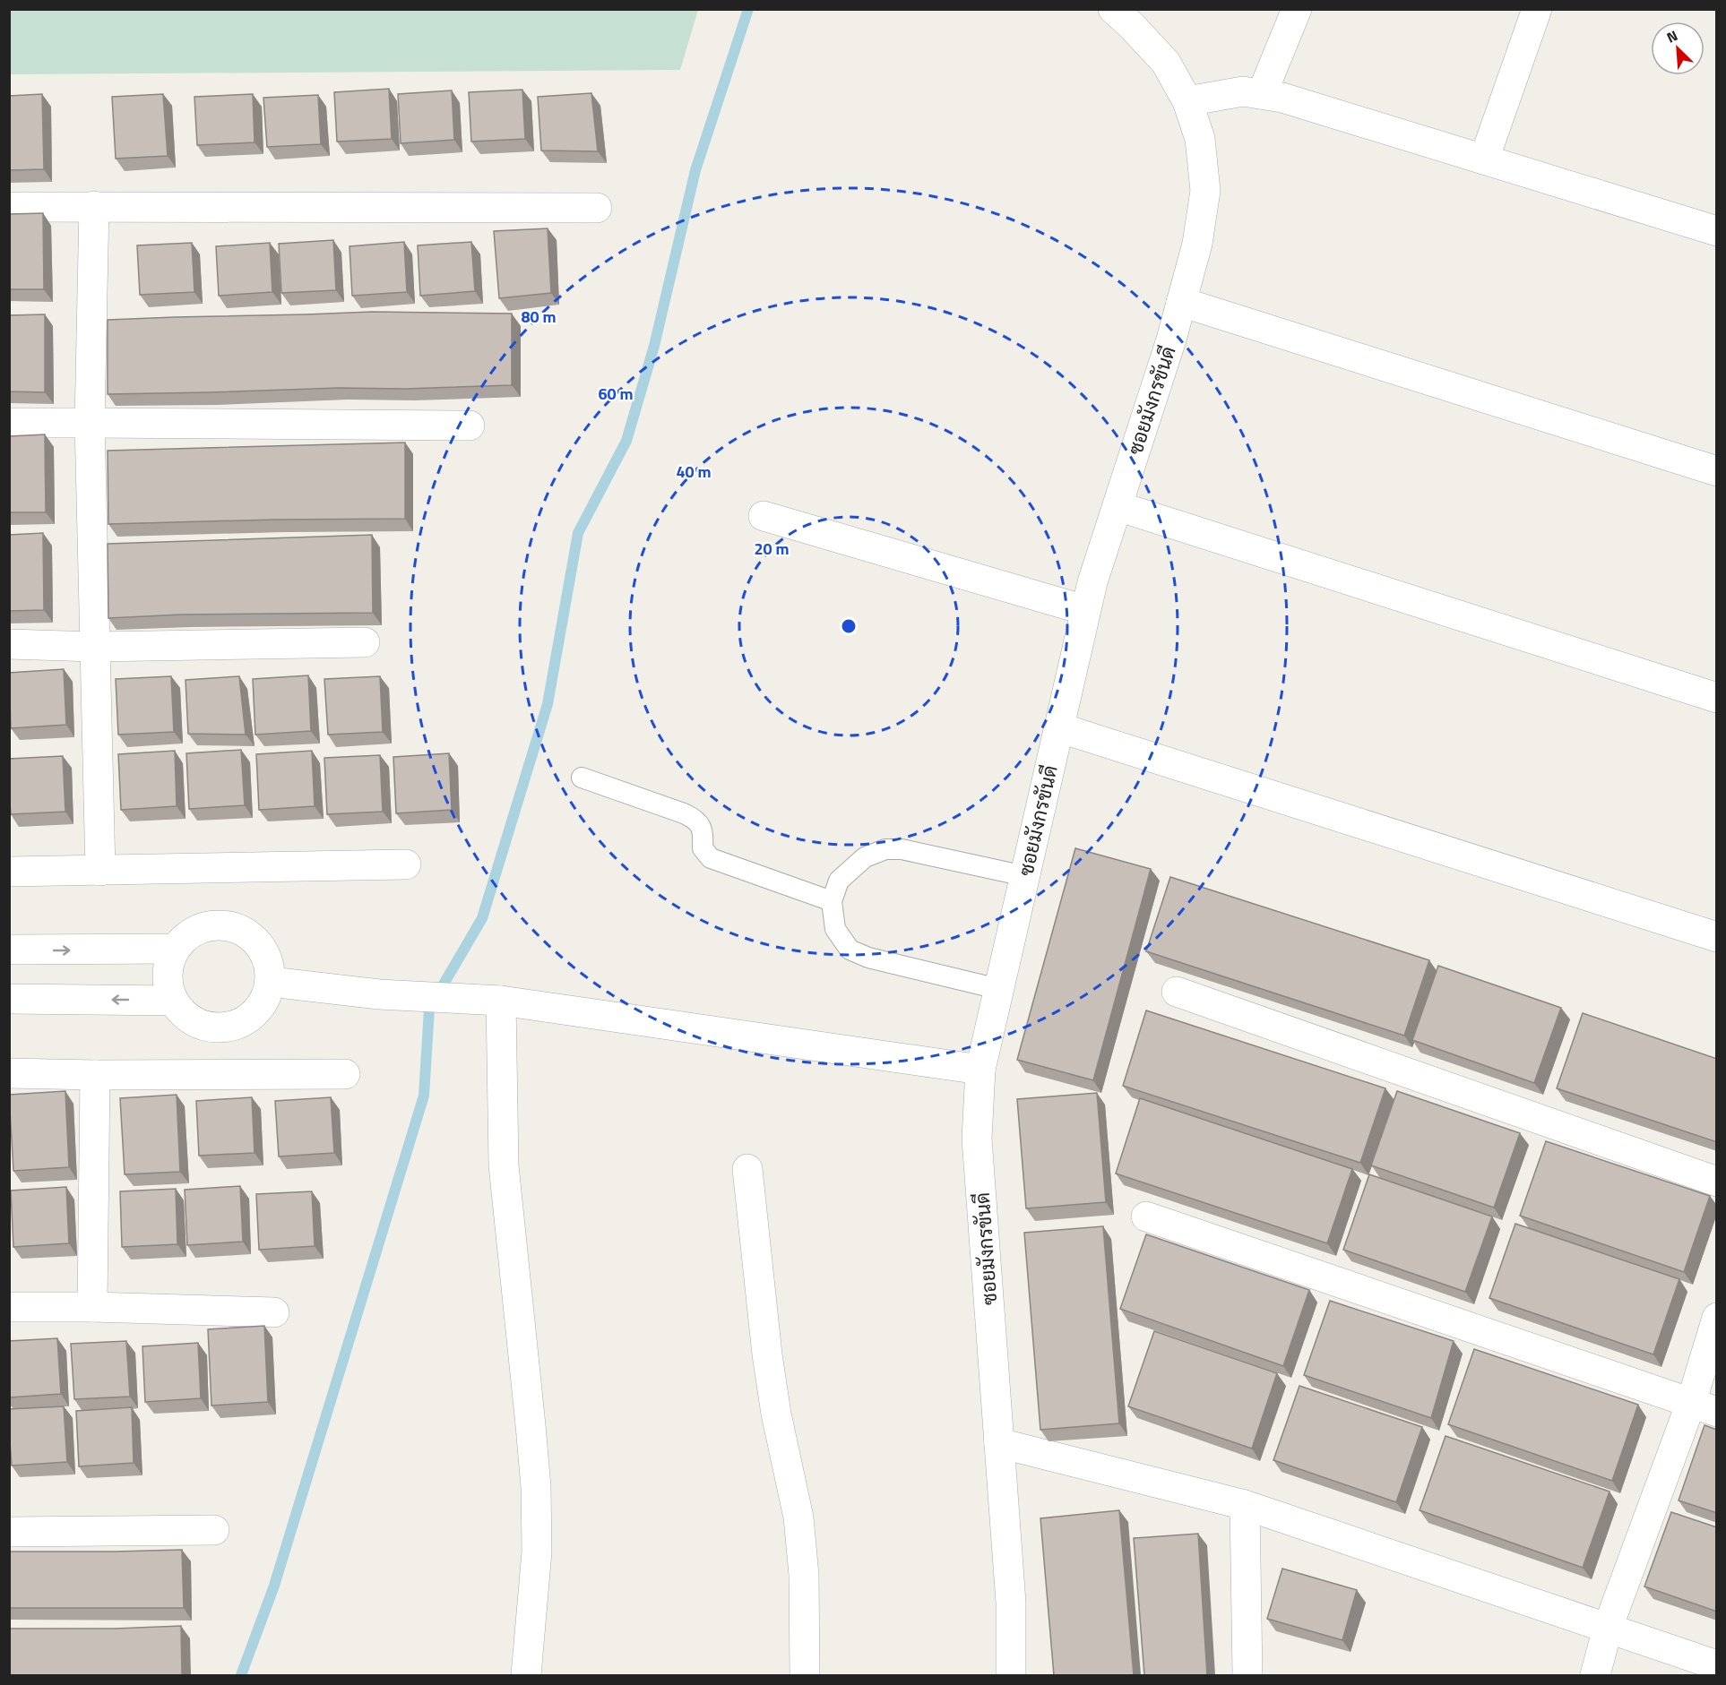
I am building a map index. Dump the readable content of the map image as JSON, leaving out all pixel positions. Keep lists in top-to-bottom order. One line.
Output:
{"streets":{"street":["ซอยมังกรขันดี"]},"north":"top left","rings":["80 m","60 m","40 m","20 m"]}
